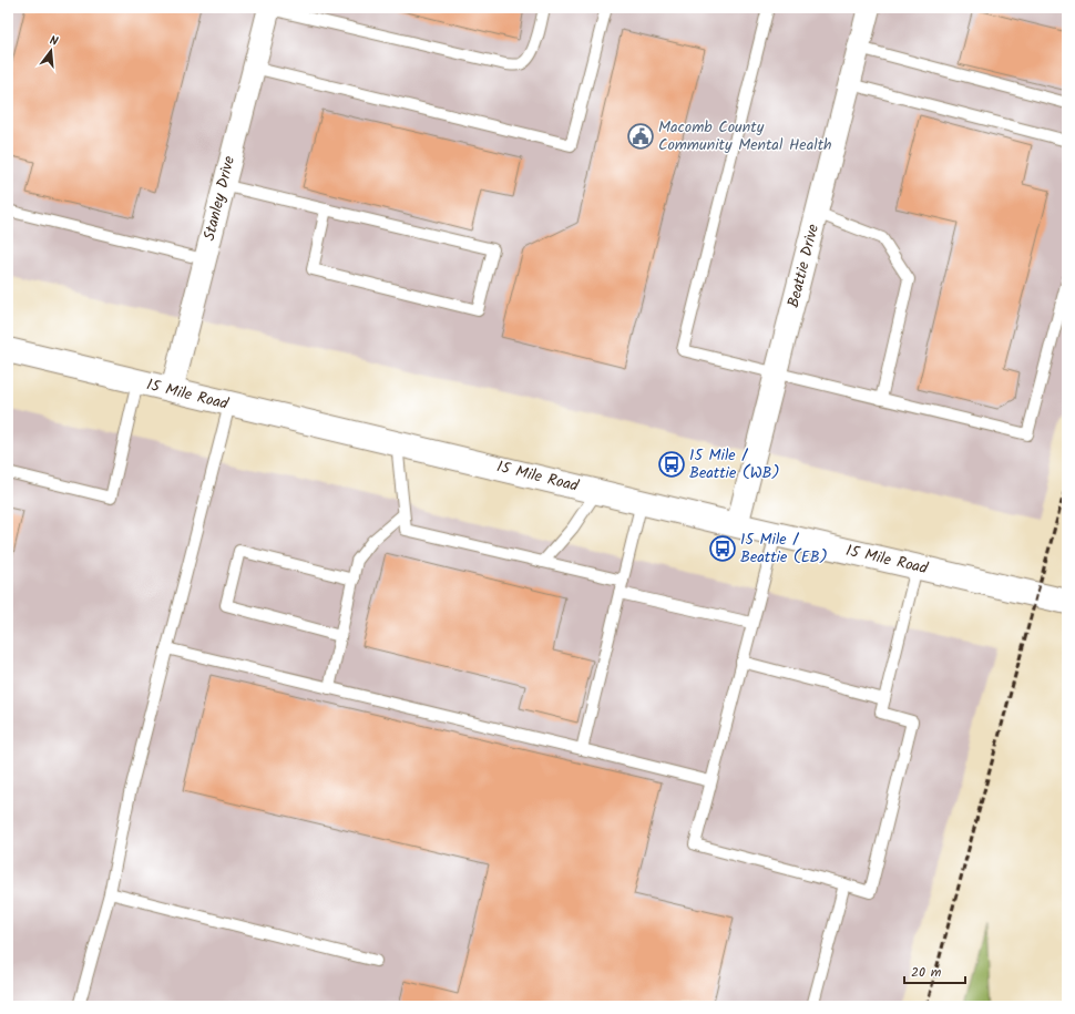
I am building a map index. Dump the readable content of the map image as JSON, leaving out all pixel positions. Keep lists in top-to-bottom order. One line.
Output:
{"streets":{"main road":["15 Mile Road"],"street":["Stanley Drive","Beattie Drive"]},"crossings":[["Stanley Drive","15 Mile Road"],["Beattie Drive","15 Mile Road"]],"places":{"public building":["Macomb County Community Mental Health"],"bus stop":["15 Mile / Beattie (WB)","15 Mile / Beattie (EB)"]},"scale_bar":"20 m","north":"top"}
